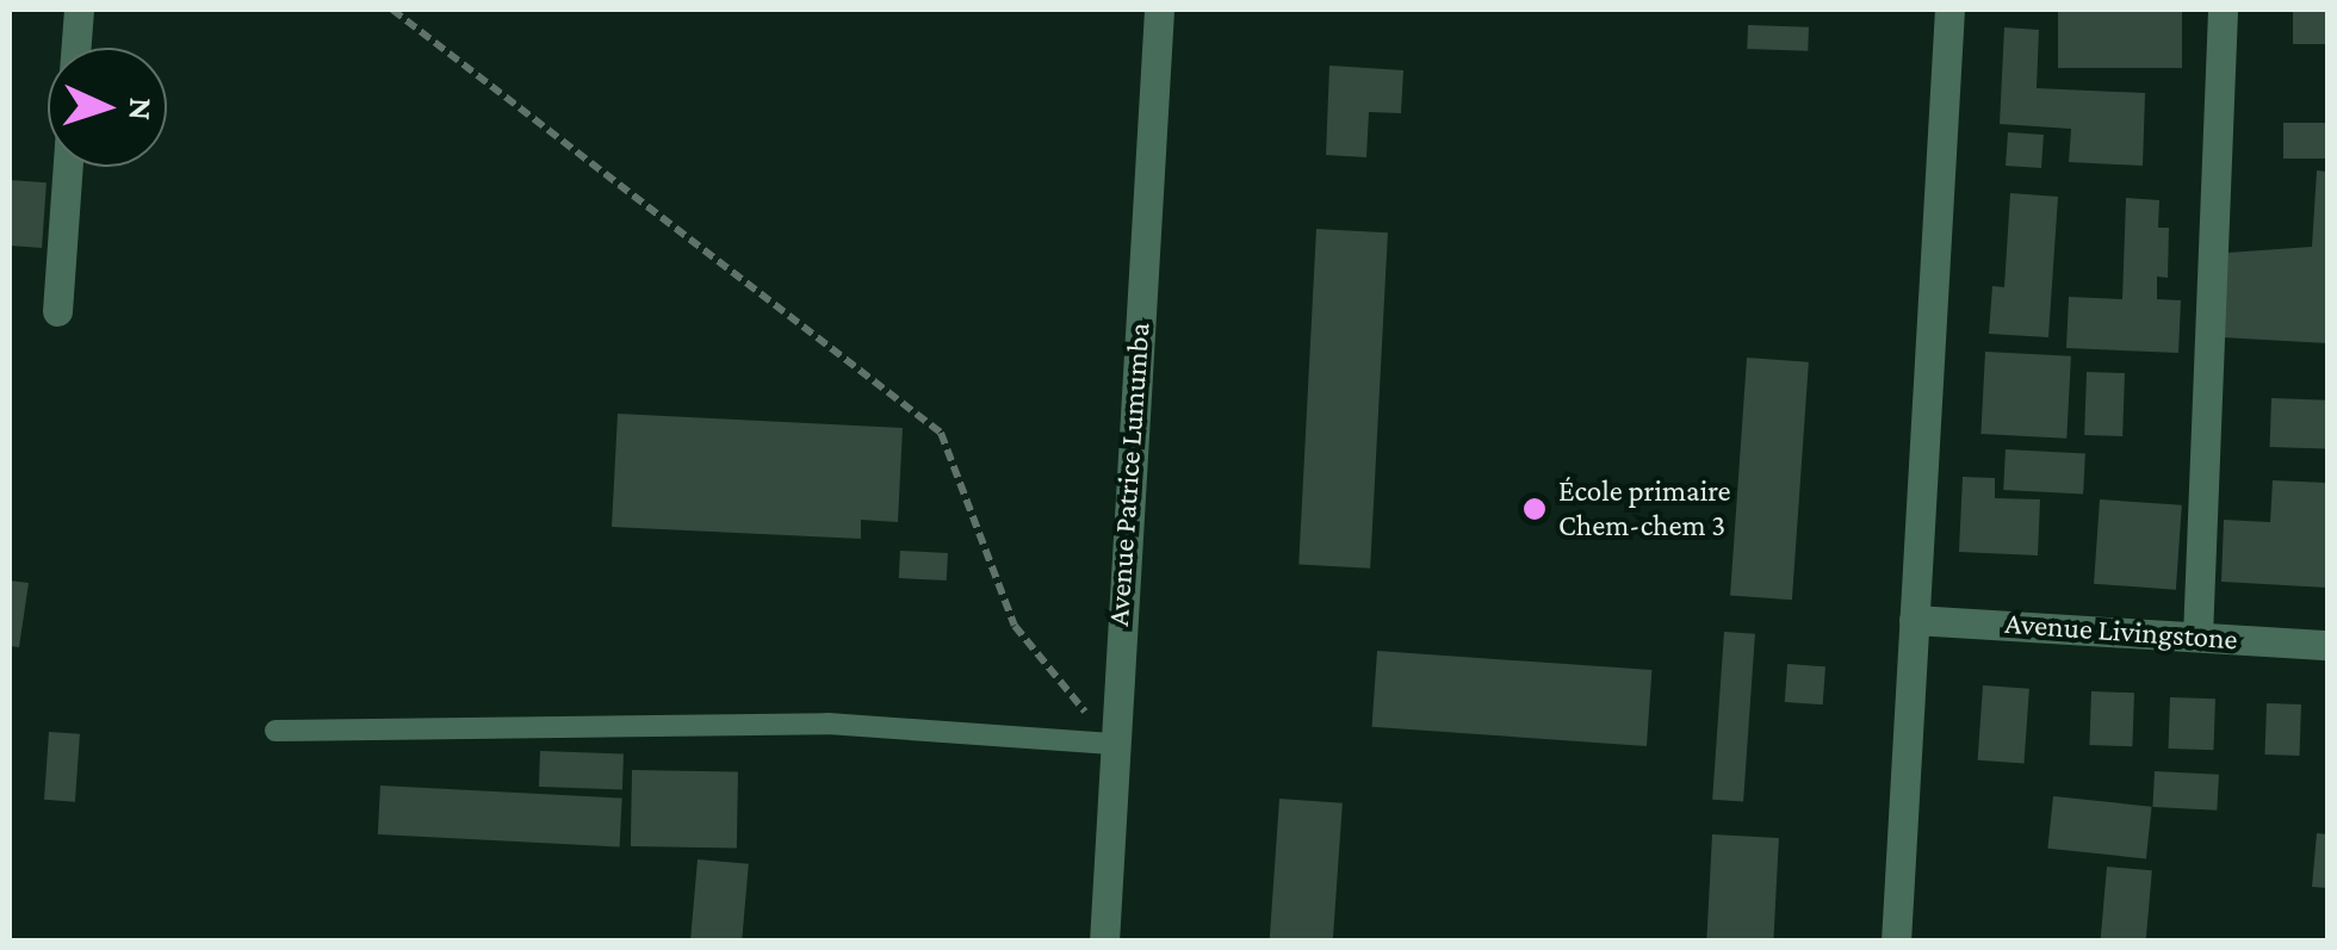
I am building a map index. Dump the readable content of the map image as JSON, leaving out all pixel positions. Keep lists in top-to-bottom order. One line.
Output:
{"streets":{"street":["Avenue Patrice Lumumba","Avenue Livingstone"]},"places":["École primaire Chem-chem 3"],"north":"right"}
